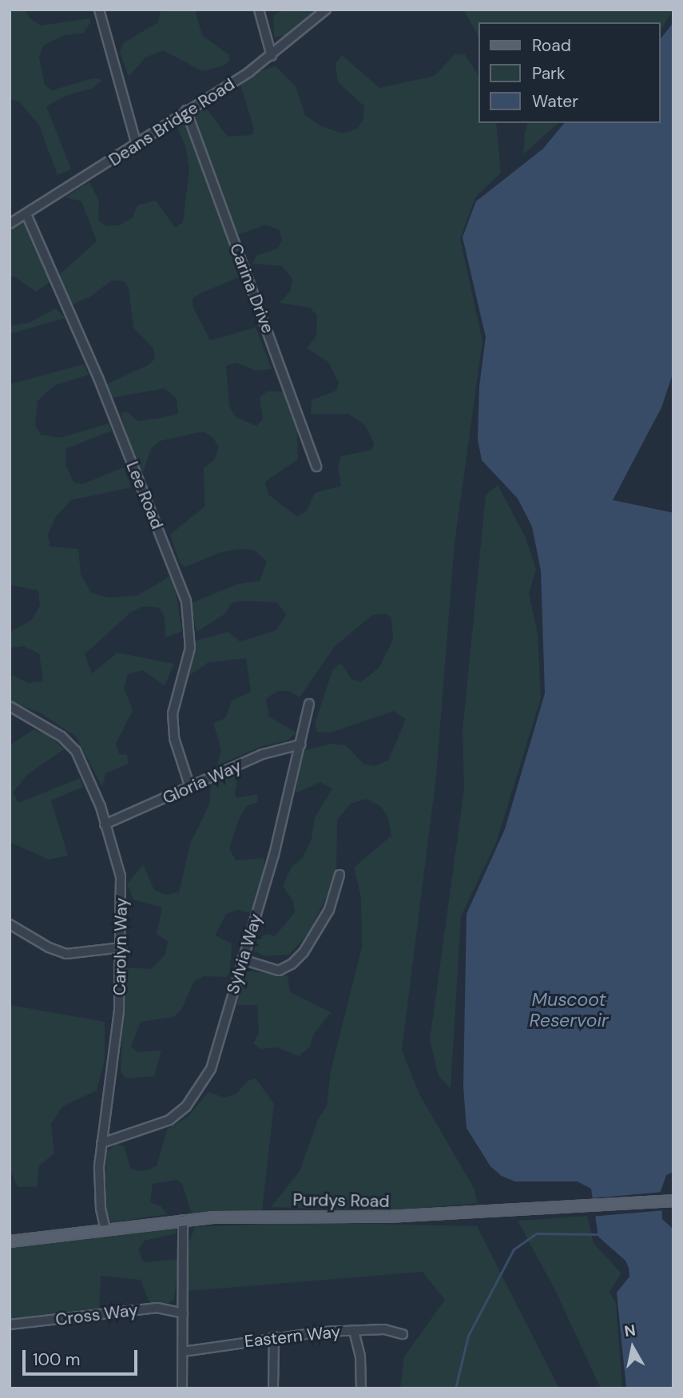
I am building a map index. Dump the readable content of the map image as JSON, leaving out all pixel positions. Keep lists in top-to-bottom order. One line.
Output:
{"streets":{"main road":["Purdys Road"],"street":["Deans Bridge Road","Carina Drive","Lee Road","Gloria Way","Carolyn Way","Sylvia Way","Cross Way","Eastern Way"]},"crossings":[["Deans Bridge Road","Carina Drive"],["Deans Bridge Road","Lee Road"],["Lee Road","Gloria Way"],["Gloria Way","Carolyn Way"],["Gloria Way","Sylvia Way"],["Carolyn Way","Sylvia Way"],["Carolyn Way","Purdys Road"]],"water":["Muscoot Reservoir"],"legend":["Road","Park","Water"],"scale_bar":"100 m","north":"top"}
